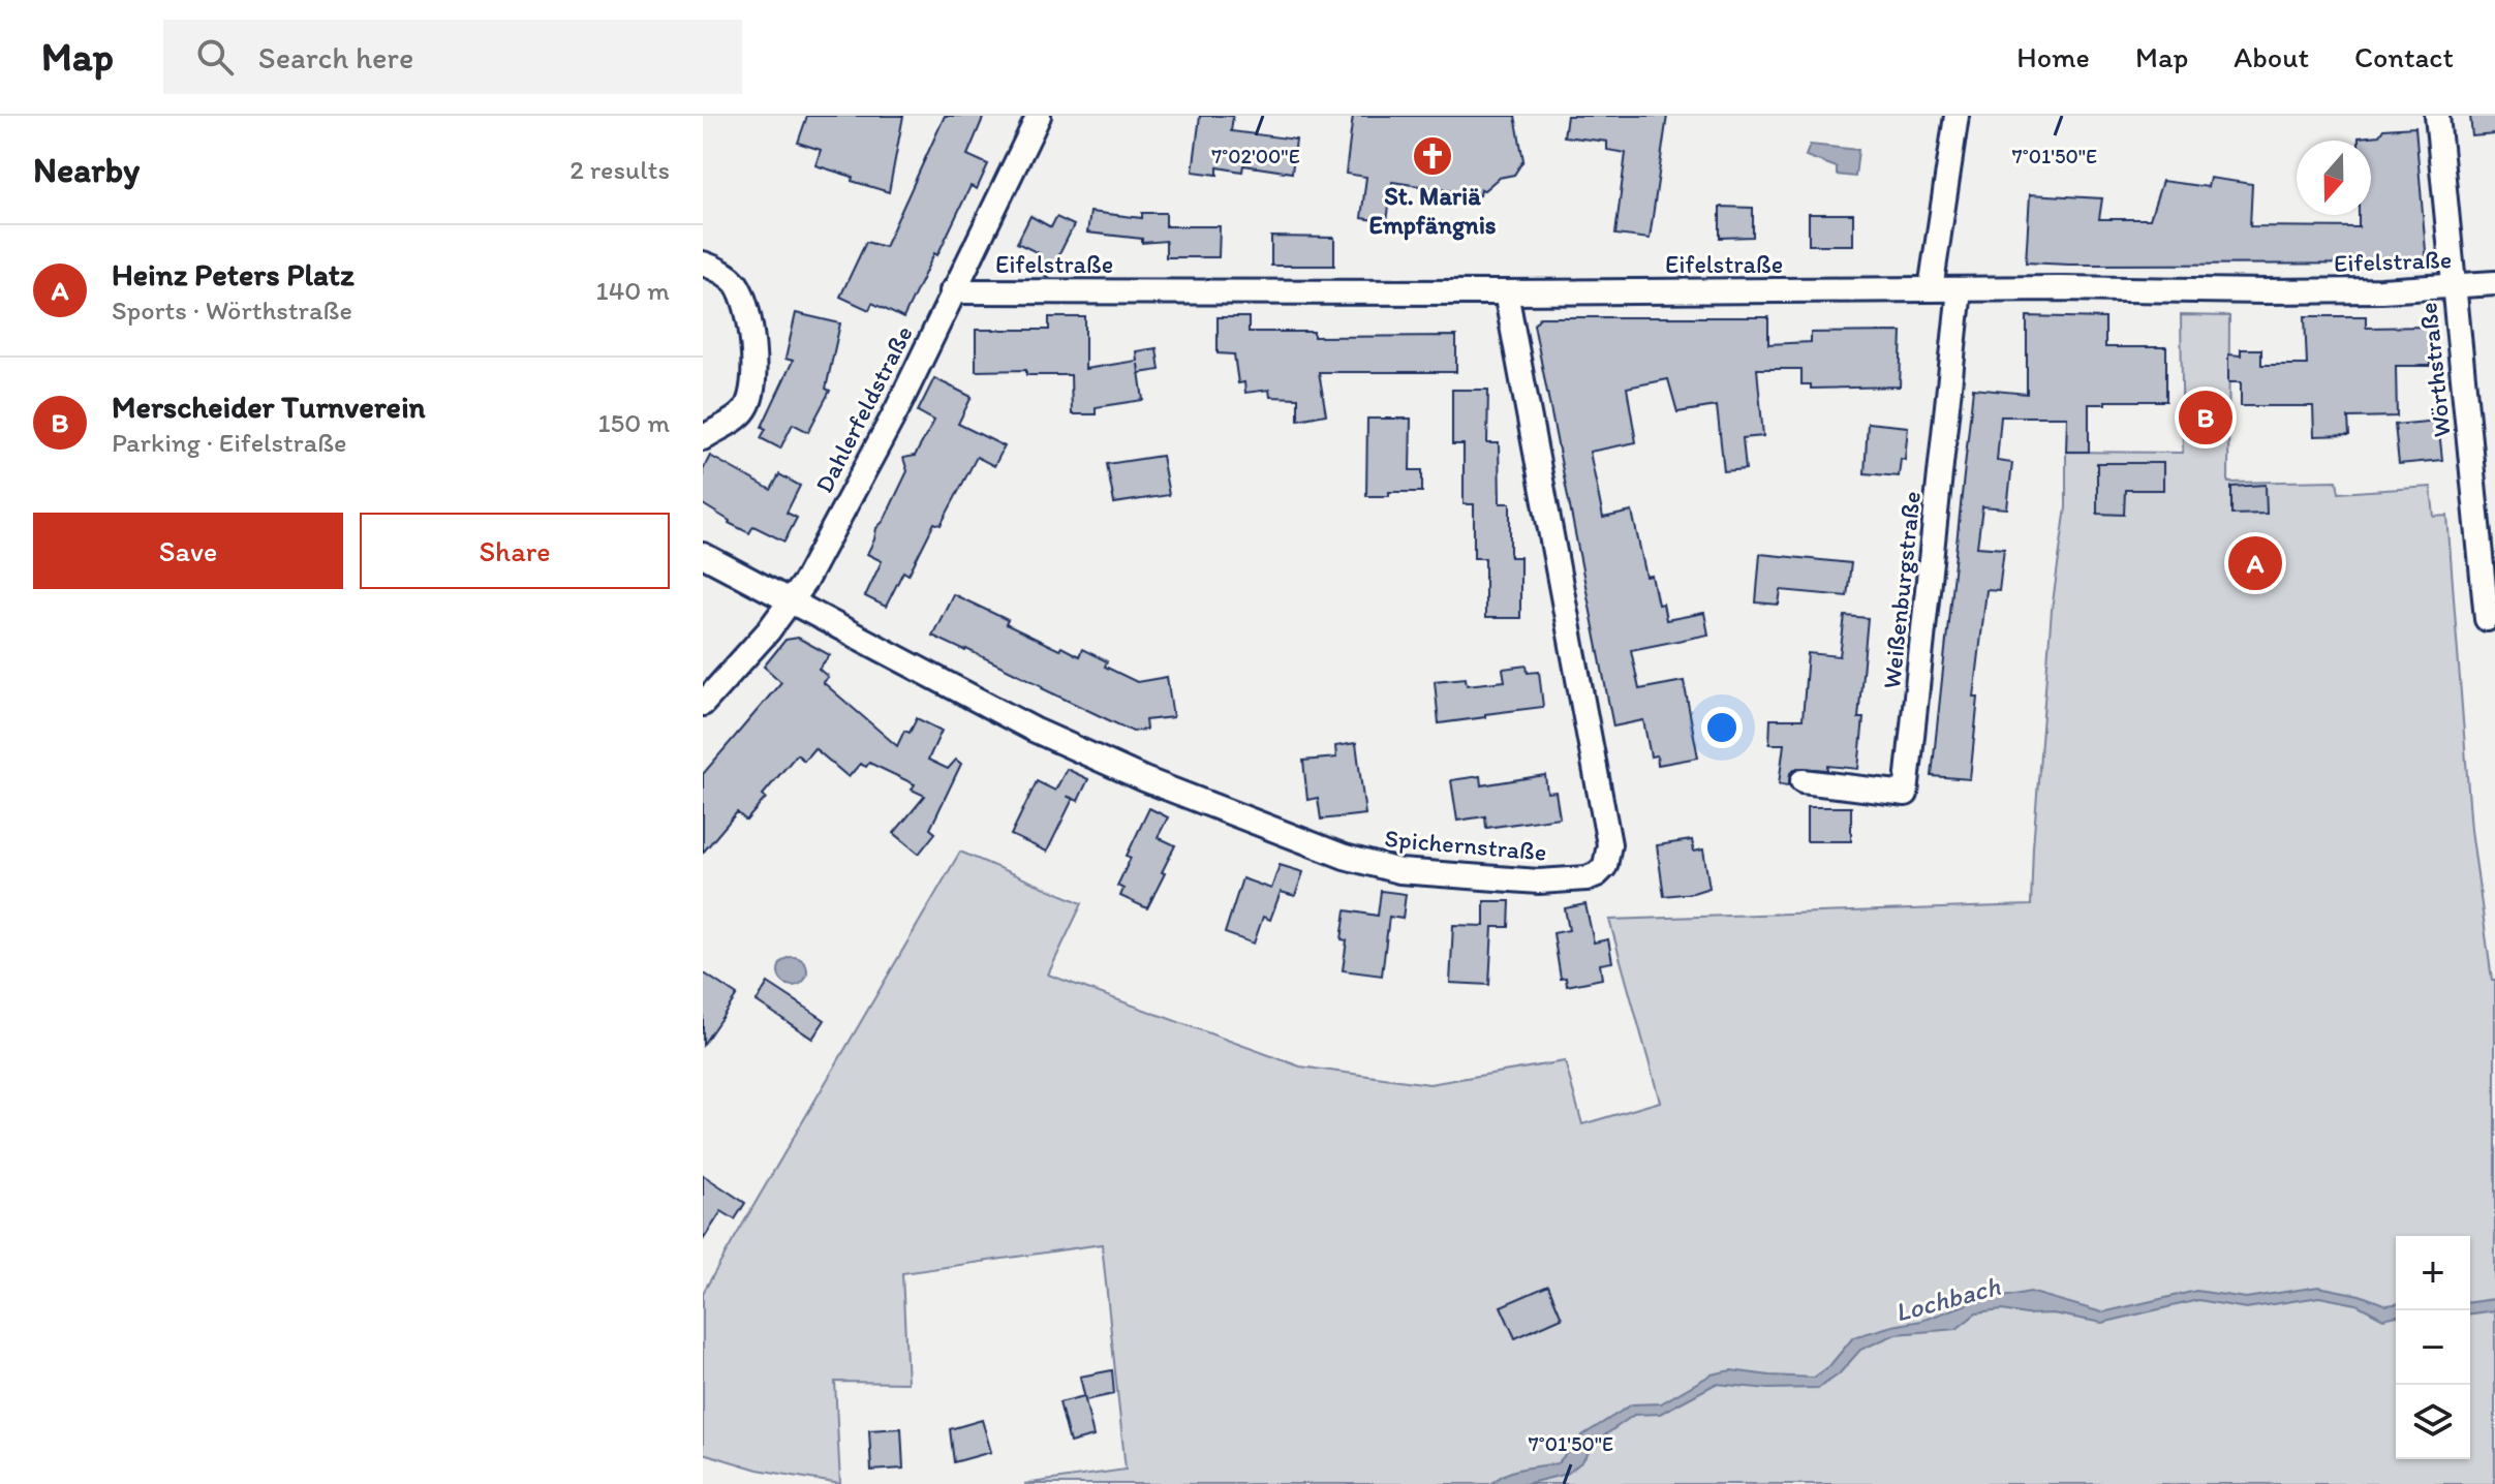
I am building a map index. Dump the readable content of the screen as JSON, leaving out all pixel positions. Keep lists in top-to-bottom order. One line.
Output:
{"streets":{"street":["Eifelstraße","Wörthstraße","Dahlerfeldstraße","Weißenburgstraße","Spichernstraße"]},"crossings":[["Eifelstraße","Wörthstraße"],["Eifelstraße","Dahlerfeldstraße"],["Eifelstraße","Weißenburgstraße"],["Eifelstraße","Spichernstraße"],["Dahlerfeldstraße","Spichernstraße"]],"water":["Lochbach"],"places":{"church":["St. Mariä Empfängnis"]},"north":"bottom","page":{"header":"Map","search":"Search here","nav":["Home","Map","About","Contact"],"heading":["Nearby","2 results"],"list":[{"mark":"A","name":"Heinz Peters Platz","note":"Sports · Wörthstraße","value":"140 m"},{"mark":"B","name":"Merscheider Turnverein","note":"Parking · Eifelstraße","value":"150 m"}],"pins":["B","A"],"buttons":["Save","Share"],"map_buttons":["+","−"]},"coordinates":["7°02'00\"E","7°01'50\"E"]}
